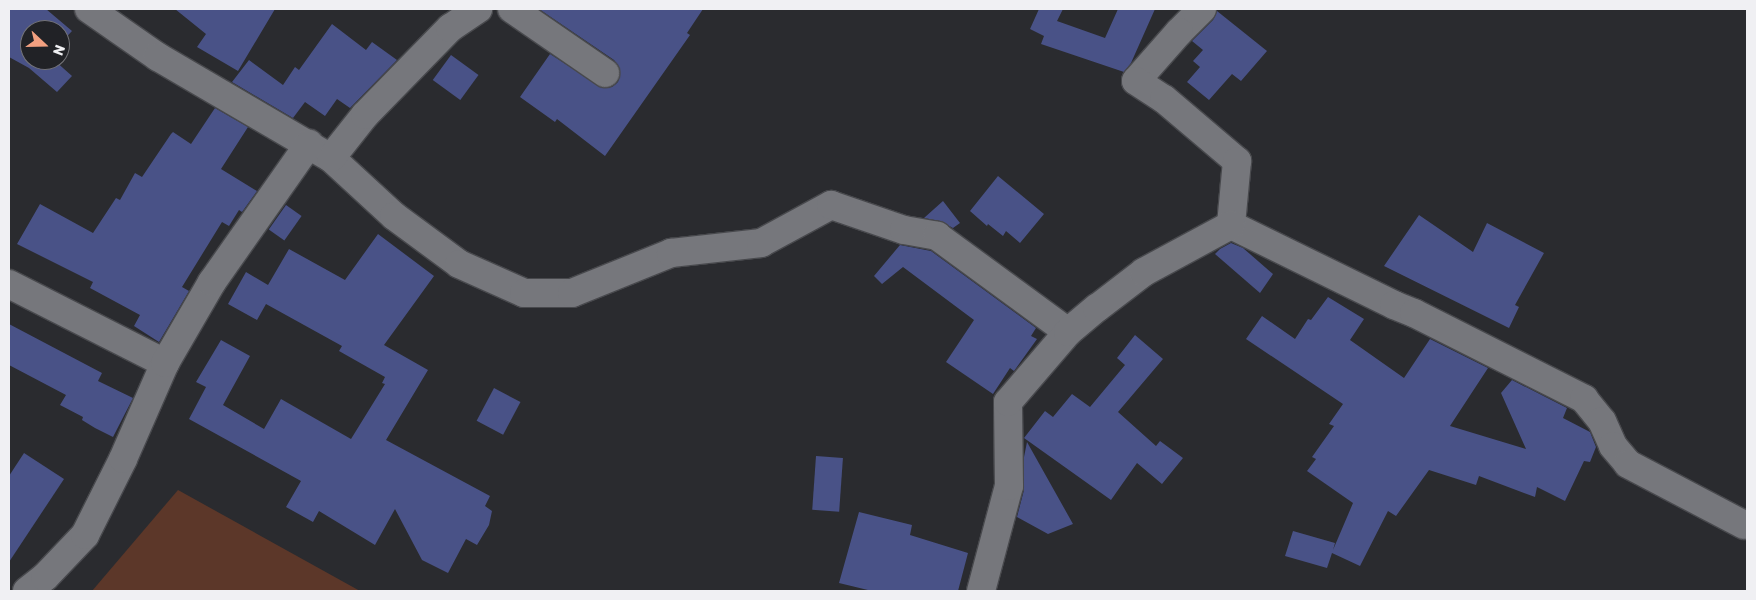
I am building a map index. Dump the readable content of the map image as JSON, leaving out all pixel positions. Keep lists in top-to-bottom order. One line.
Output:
{"north":"right"}
